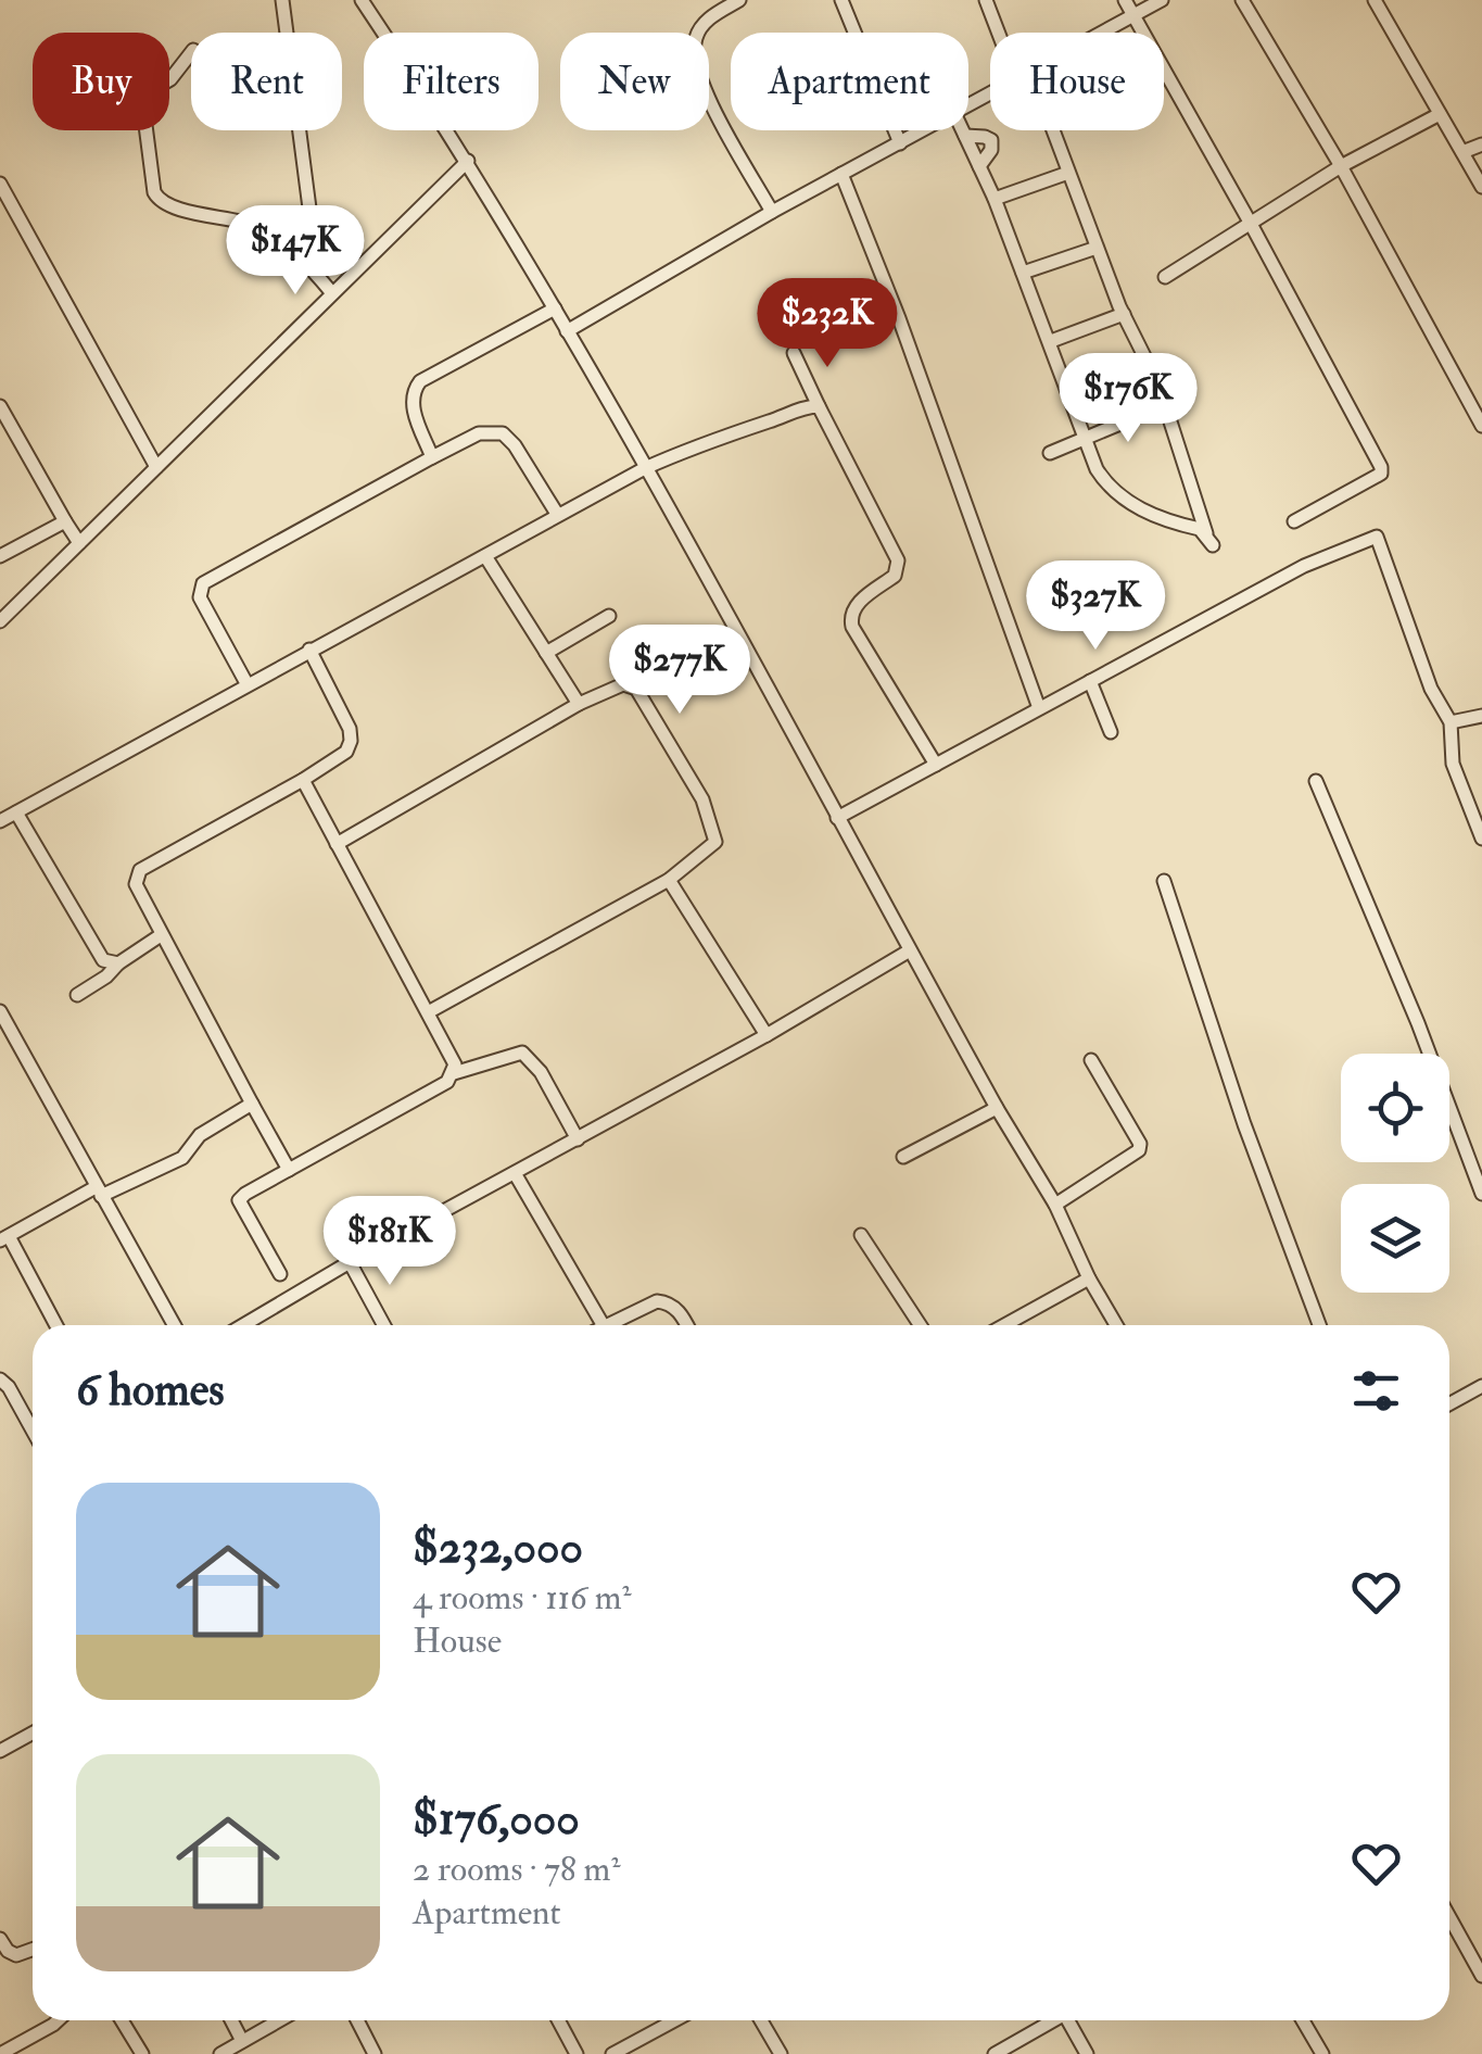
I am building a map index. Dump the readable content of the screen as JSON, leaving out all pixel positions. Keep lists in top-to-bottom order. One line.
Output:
{"page":{"chip":["Buy","Rent","Filters","New","Apartment","House"],"price":["$147K","$232K","$176K","$327K","$277K","$181K"],"heading":"6 homes","list":[{"name":"$232,000","note":"4 rooms · 116 m² · House"},{"name":"$176,000","note":"2 rooms · 78 m² · Apartment"}]}}
